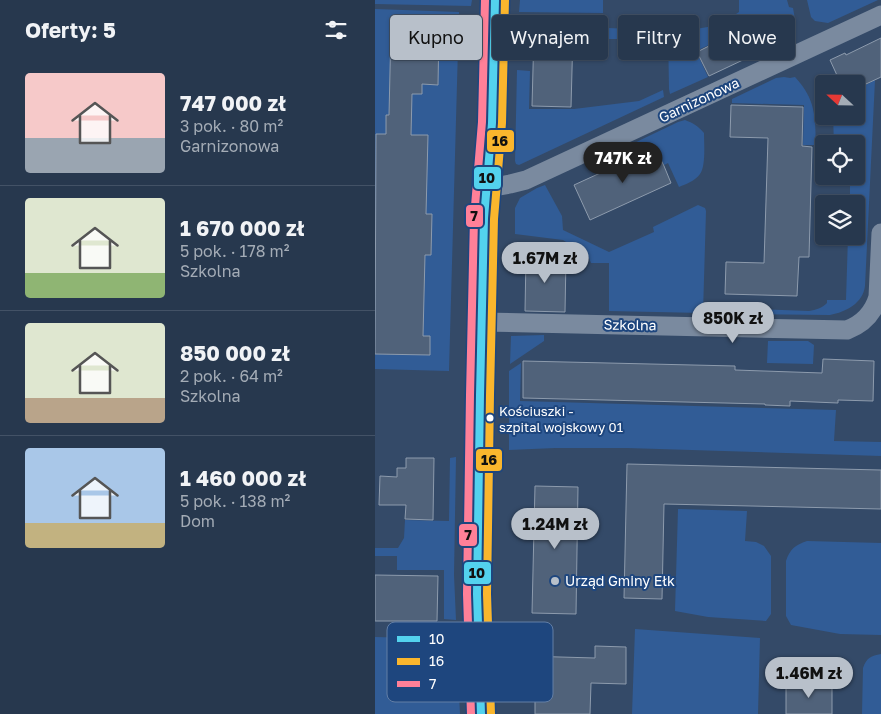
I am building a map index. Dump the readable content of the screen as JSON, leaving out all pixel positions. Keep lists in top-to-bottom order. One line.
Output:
{"streets":{"street":["Garnizonowa","Szkolna"]},"places":["Kościuszki - szpital wojskowy 01","Urząd Gminy Ełk"],"lines":["transit line 10","transit line 16","transit line 7"],"legend":["10","16","7"],"north":"left","page":{"heading":"Oferty: 5","chip":["Kupno","Wynajem","Filtry","Nowe"],"list":[{"name":"747 000 zł","note":"3 pok. · 80 m² · Garnizonowa"},{"name":"1 670 000 zł","note":"5 pok. · 178 m² · Szkolna"},{"name":"850 000 zł","note":"2 pok. · 64 m² · Szkolna"},{"name":"1 460 000 zł","note":"5 pok. · 138 m² · Dom"}],"price":["747K zł","1.67M zł","850K zł","1.24M zł","1.46M zł"]}}
